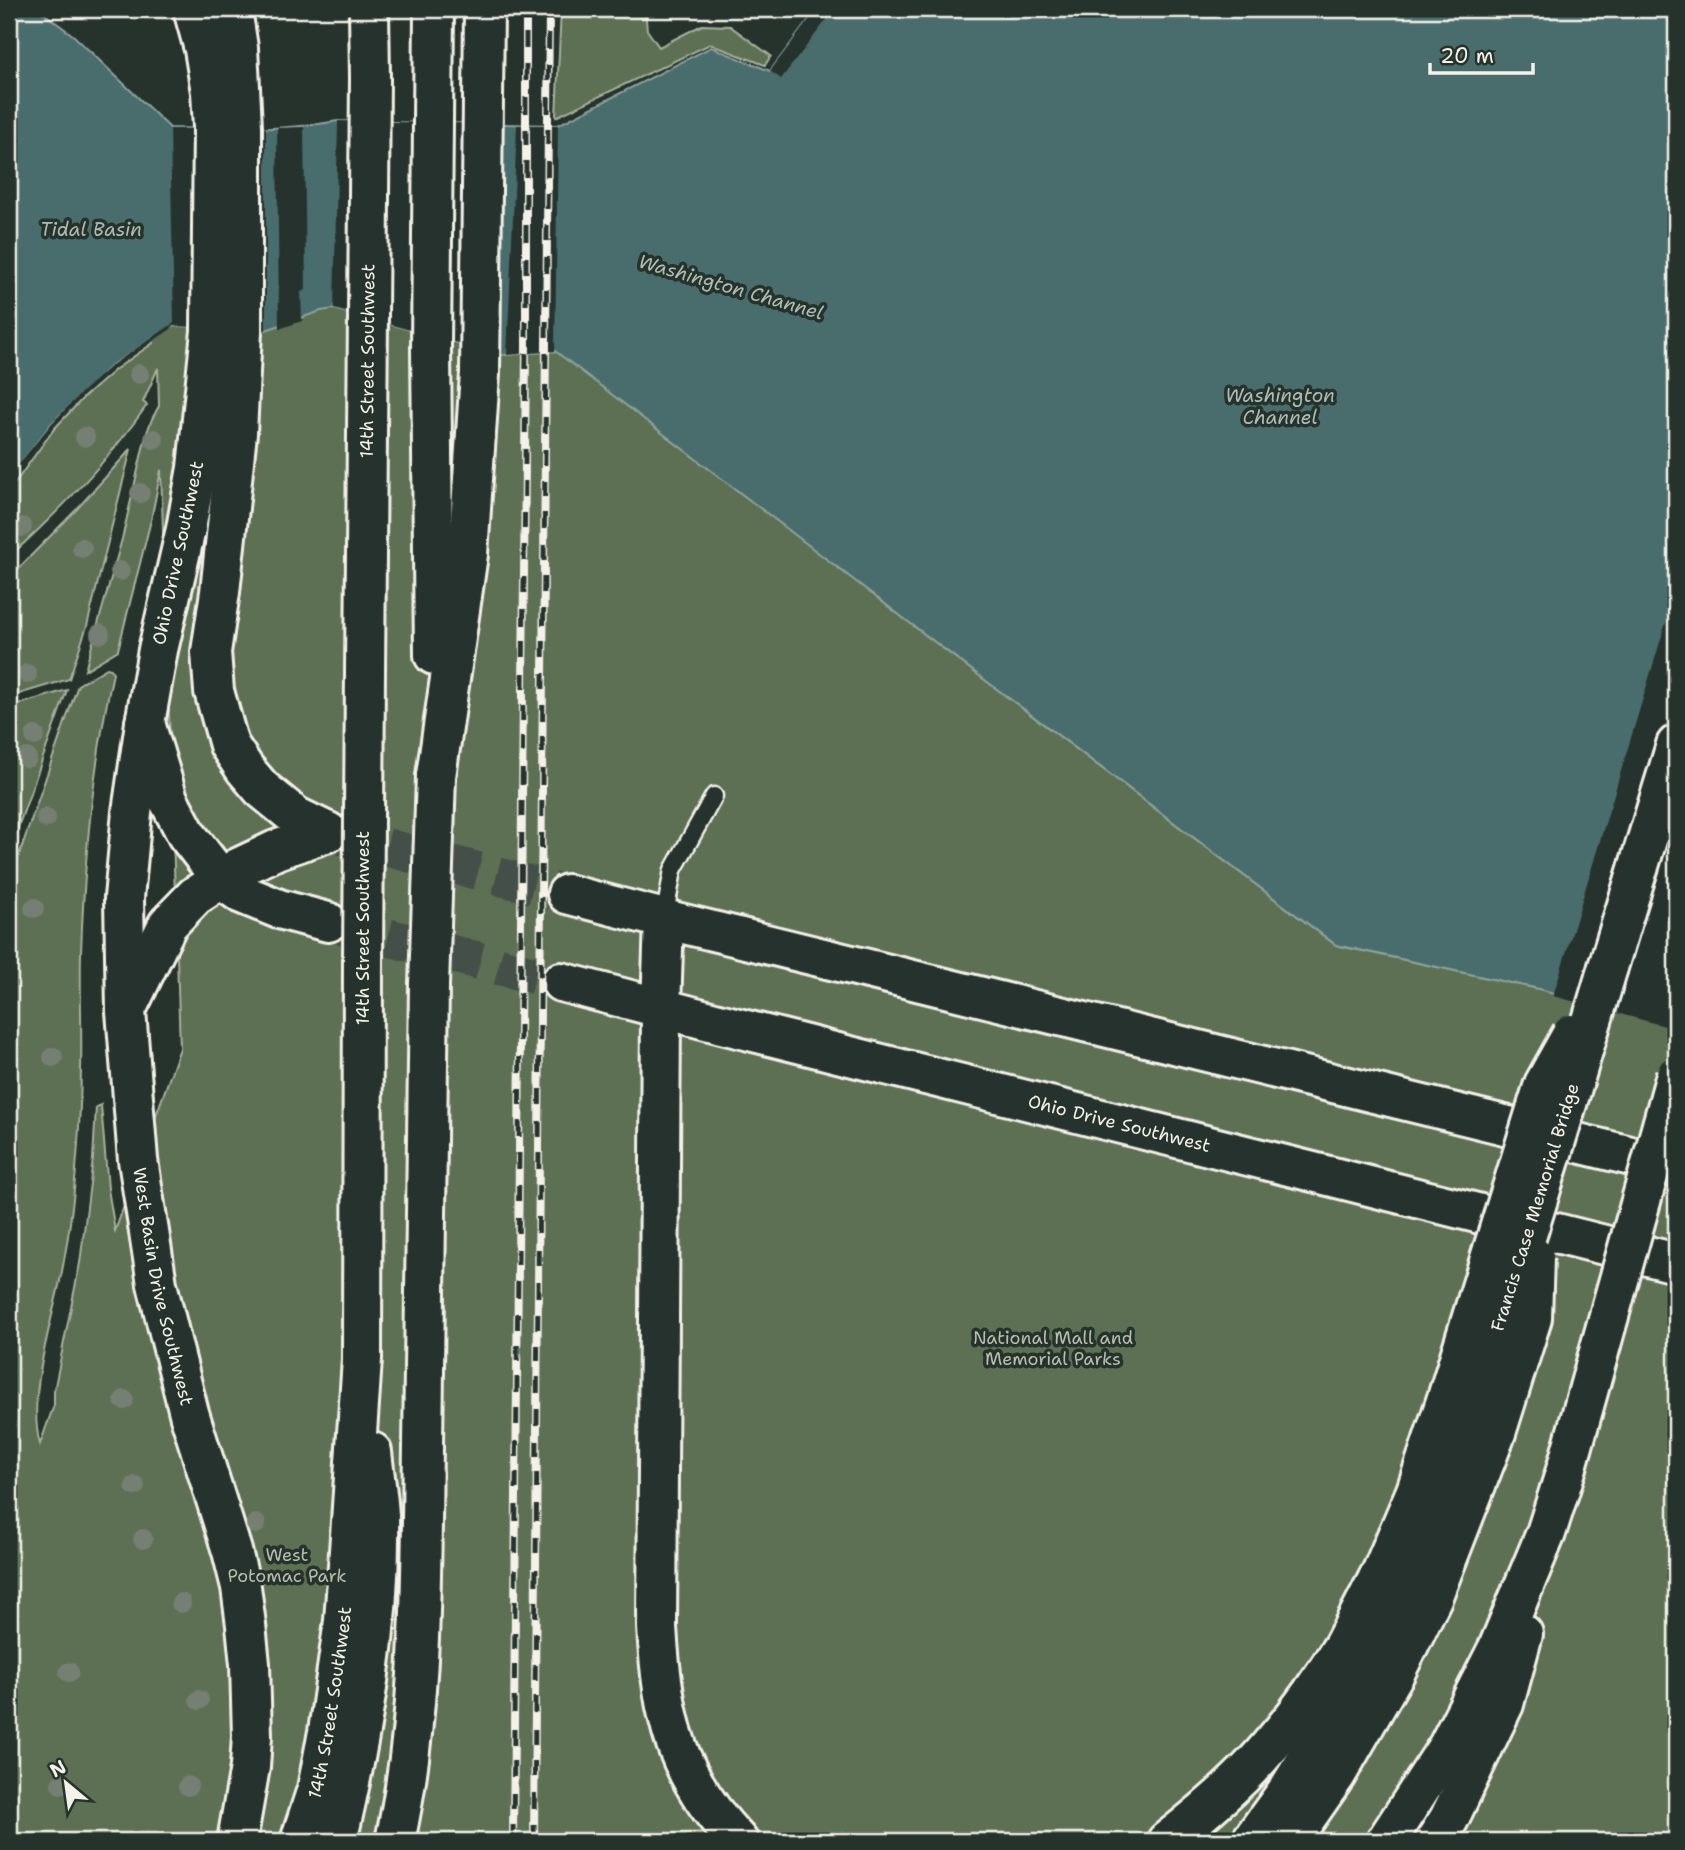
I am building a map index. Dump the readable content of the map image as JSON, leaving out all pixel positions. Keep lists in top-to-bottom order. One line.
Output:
{"streets":{"main road":["14th Street Southwest","Ohio Drive Southwest","Francis Case Memorial Bridge","West Basin Drive Southwest"]},"crossings":[["Ohio Drive Southwest","West Basin Drive Southwest"]],"water":["Tidal Basin","Washington Channel"],"parks":["National Mall and Memorial Parks","West Potomac Park"],"scale_bar":"20 m","north":"top left"}
